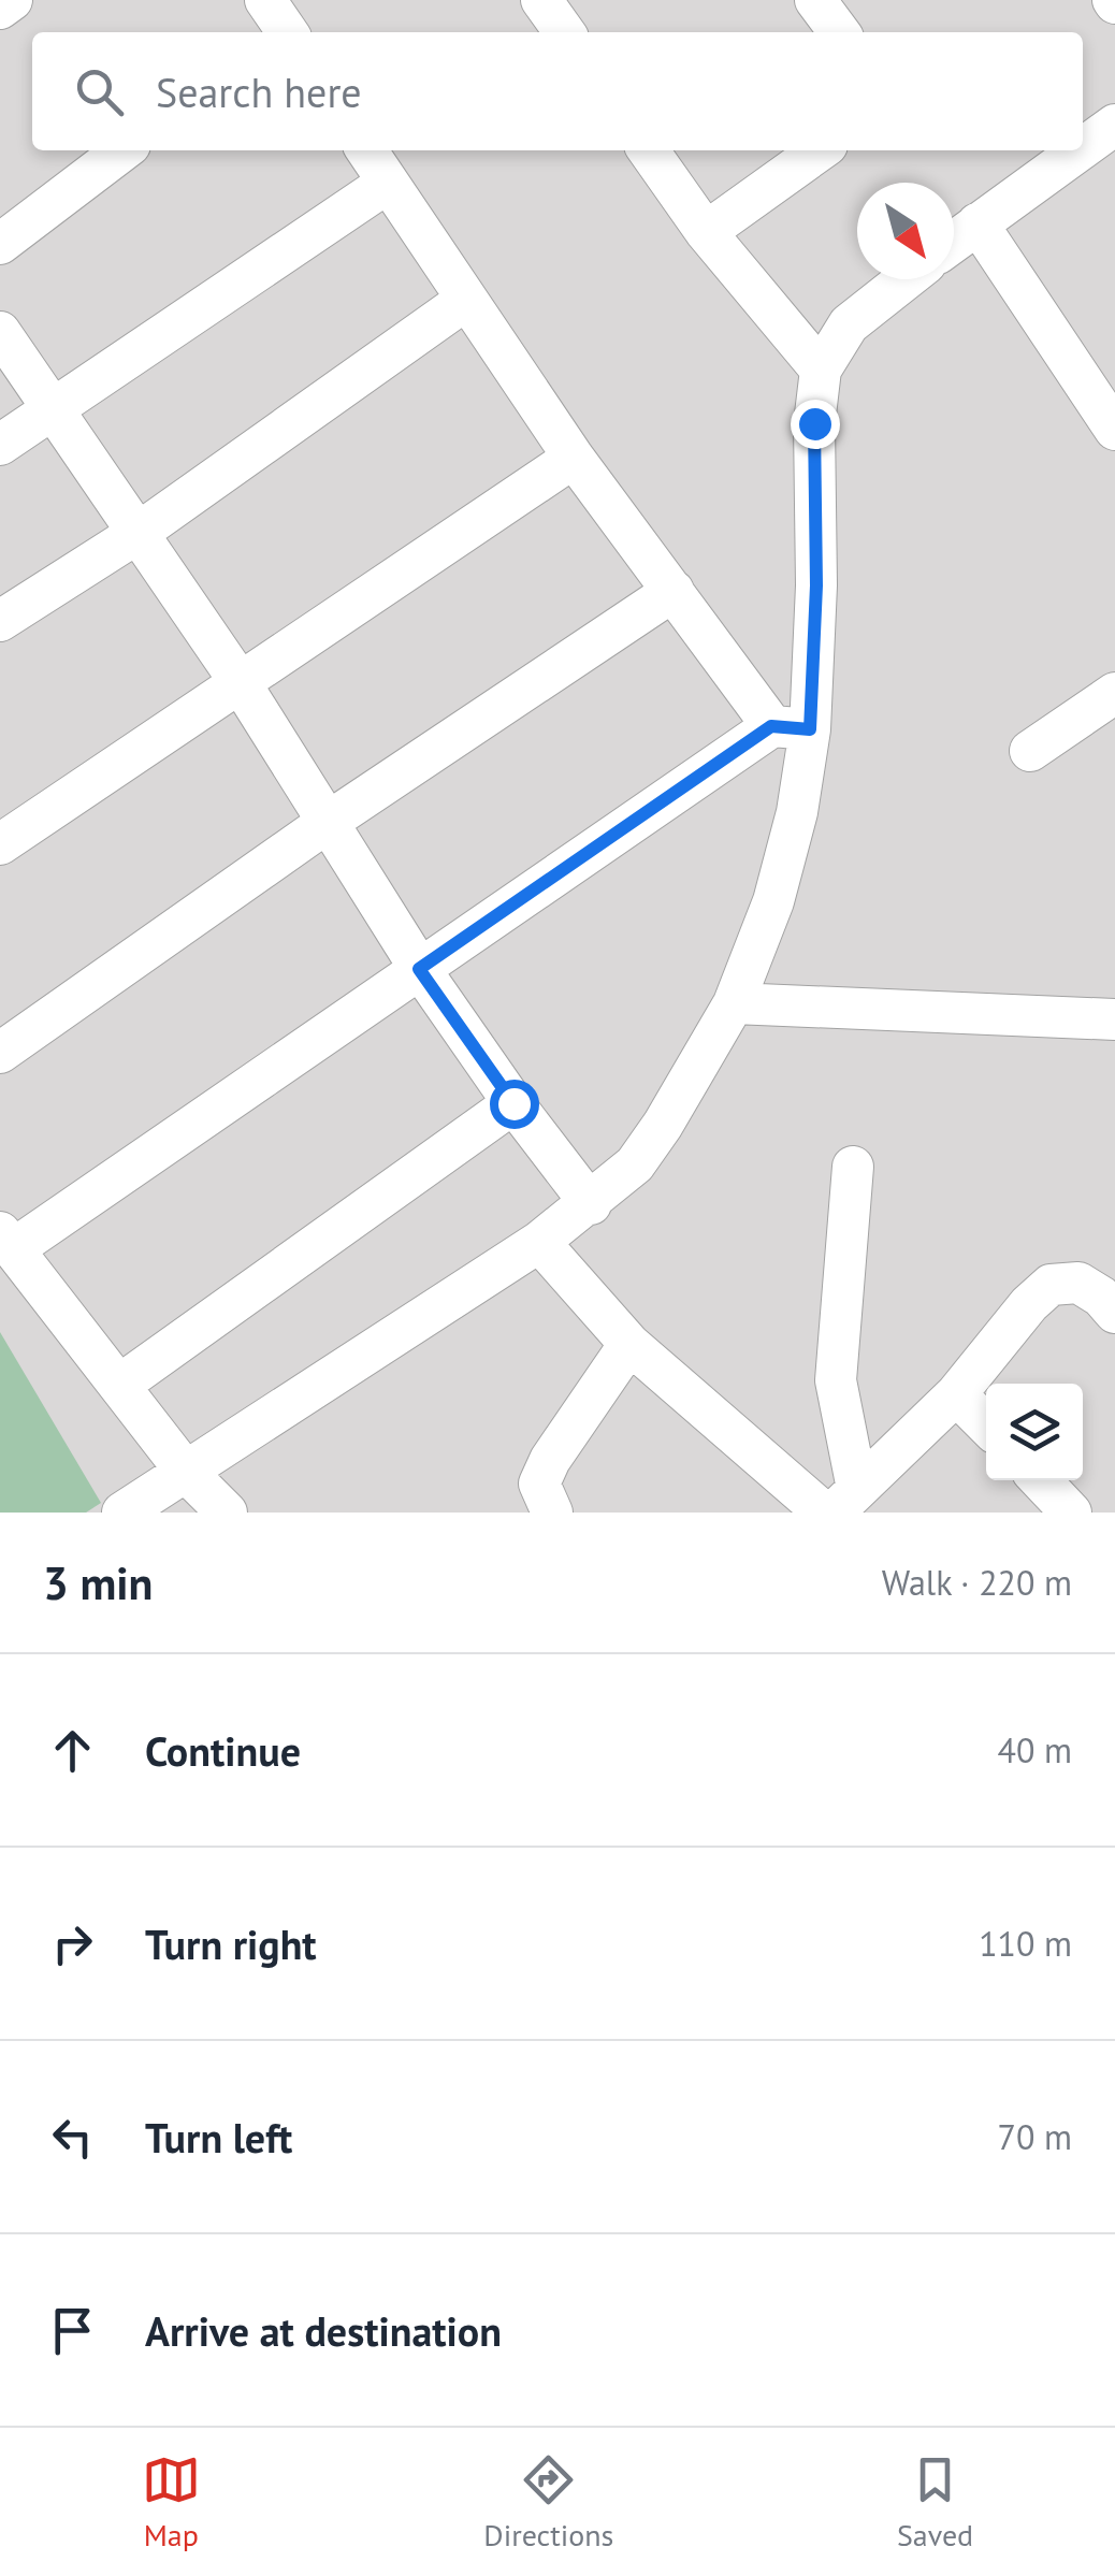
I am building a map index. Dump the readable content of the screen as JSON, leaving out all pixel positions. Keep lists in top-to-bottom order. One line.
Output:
{"north":"bottom right","page":{"search":"Search here","heading":["3 min","Walk · 220 m"],"list":[["Continue","40 m"],["Turn right","110 m"],["Turn left","70 m"],"Arrive at destination"],"nav":["Map","Directions","Saved"]}}
